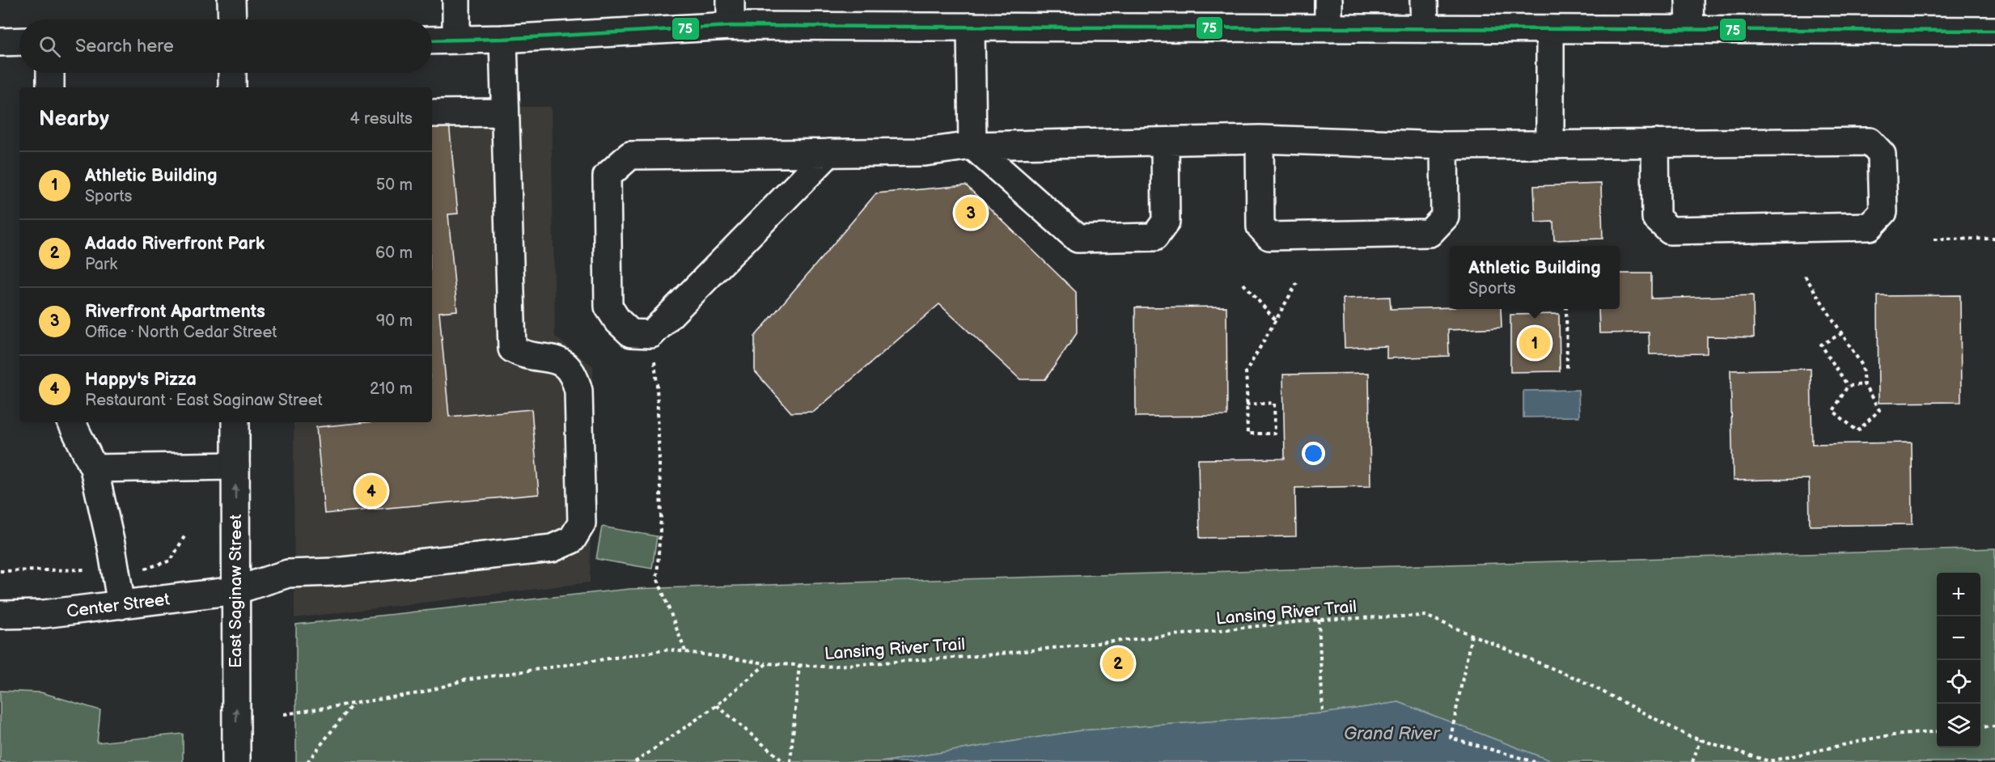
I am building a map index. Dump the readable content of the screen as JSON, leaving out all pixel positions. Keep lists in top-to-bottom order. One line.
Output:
{"streets":{"main road":["East Saginaw Street","Center Street"],"path":["Lansing River Trail"]},"crossings":[["East Saginaw Street","Center Street"]],"water":["Grand River"],"lines":["transit line 75"],"page":{"search":"Search here","heading":["Nearby","4 results"],"list":[{"mark":"1","name":"Athletic Building","note":"Sports","value":"50 m"},{"mark":"2","name":"Adado Riverfront Park","note":"Park","value":"60 m"},{"mark":"3","name":"Riverfront Apartments","note":"Office · North Cedar Street","value":"90 m"},{"mark":"4","name":"Happy's Pizza","note":"Restaurant · East Saginaw Street","value":"210 m"}],"pins":["3","1","4","2"],"popup":["Athletic Building","Sports"],"map_buttons":["+","−"]}}
